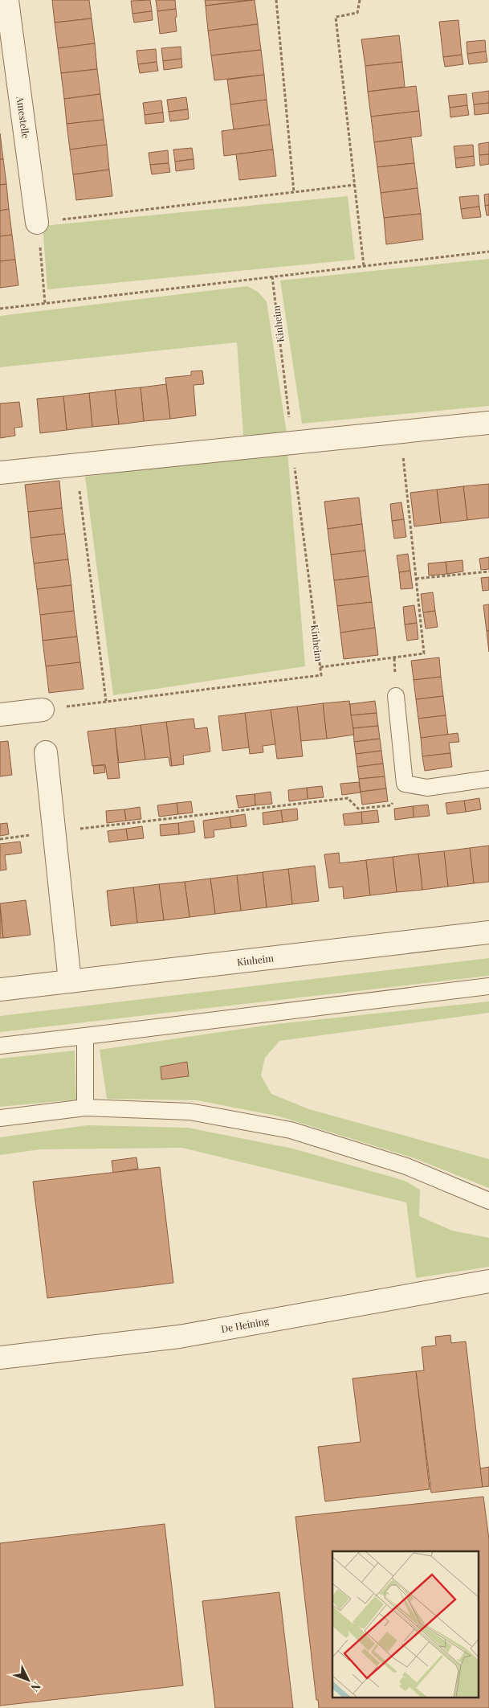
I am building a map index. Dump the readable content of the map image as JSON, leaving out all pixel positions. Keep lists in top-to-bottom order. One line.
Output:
{"streets":{"street":["Amestelle","Kinheim","De Heining"]},"north":"bottom right"}
